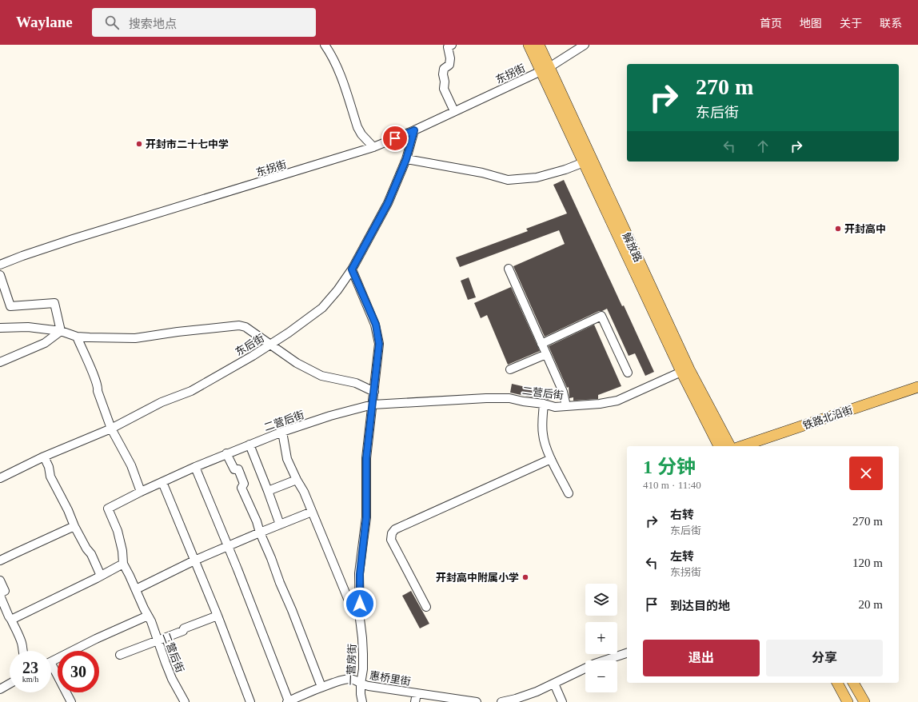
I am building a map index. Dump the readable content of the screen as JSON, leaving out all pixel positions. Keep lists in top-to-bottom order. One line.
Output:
{"streets":{"main road":["解放路","铁路北沿街"],"street":["东拐街","东后街","二营后街","一营房街","惠桥里街"]},"crossings":[["东拐街","解放路"],["东拐街","东后街"],["解放路","二营后街"],["东后街","一营房街"],["二营后街","一营房街"],["一营房街","惠桥里街"]],"places":["开封市二十七中学","开封高中","开封高中附属小学"],"page":{"header":"Waylane","search":"搜索地点","nav":["首页","地图","关于","联系"],"turn":["270 m","东后街"],"heading":["1 分钟","410 m · 11:40"],"list":[{"name":"右转","note":"东后街","value":"270 m"},{"name":"左转","note":"东拐街","value":"120 m"},{"name":"到达目的地","value":"20 m"}],"map_buttons":["+","−"],"buttons":["退出","分享"],"speed":"23 km/h","limit":"30"}}
